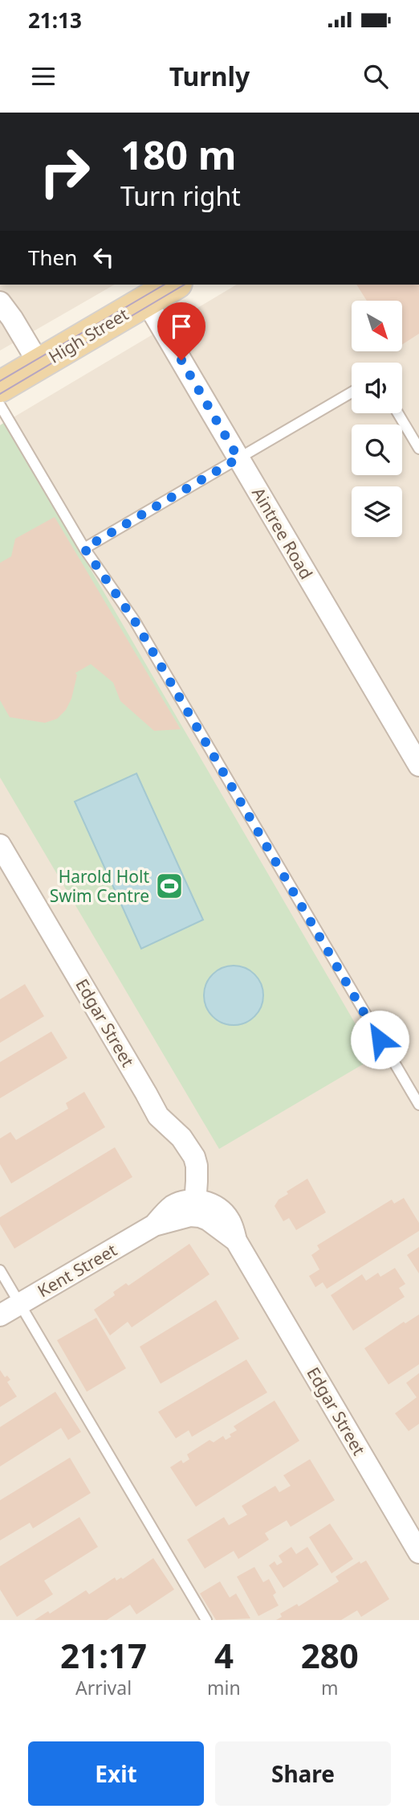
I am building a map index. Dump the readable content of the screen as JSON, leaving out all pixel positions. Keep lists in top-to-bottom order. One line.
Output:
{"streets":{"main road":["High Street"],"street":["Aintree Road","Edgar Street","Kent Street"]},"crossings":[["High Street","Aintree Road"],["Edgar Street","Kent Street"]],"places":{"sports":["Harold Holt Swim Centre"]},"north":"bottom right","page":{"status":"21:13","header":"Turnly","turn":["180 m","Turn right"],"then":"Then","eta":["21:17","Arrival","4","min","280","m"],"buttons":["Exit","Share"]}}
